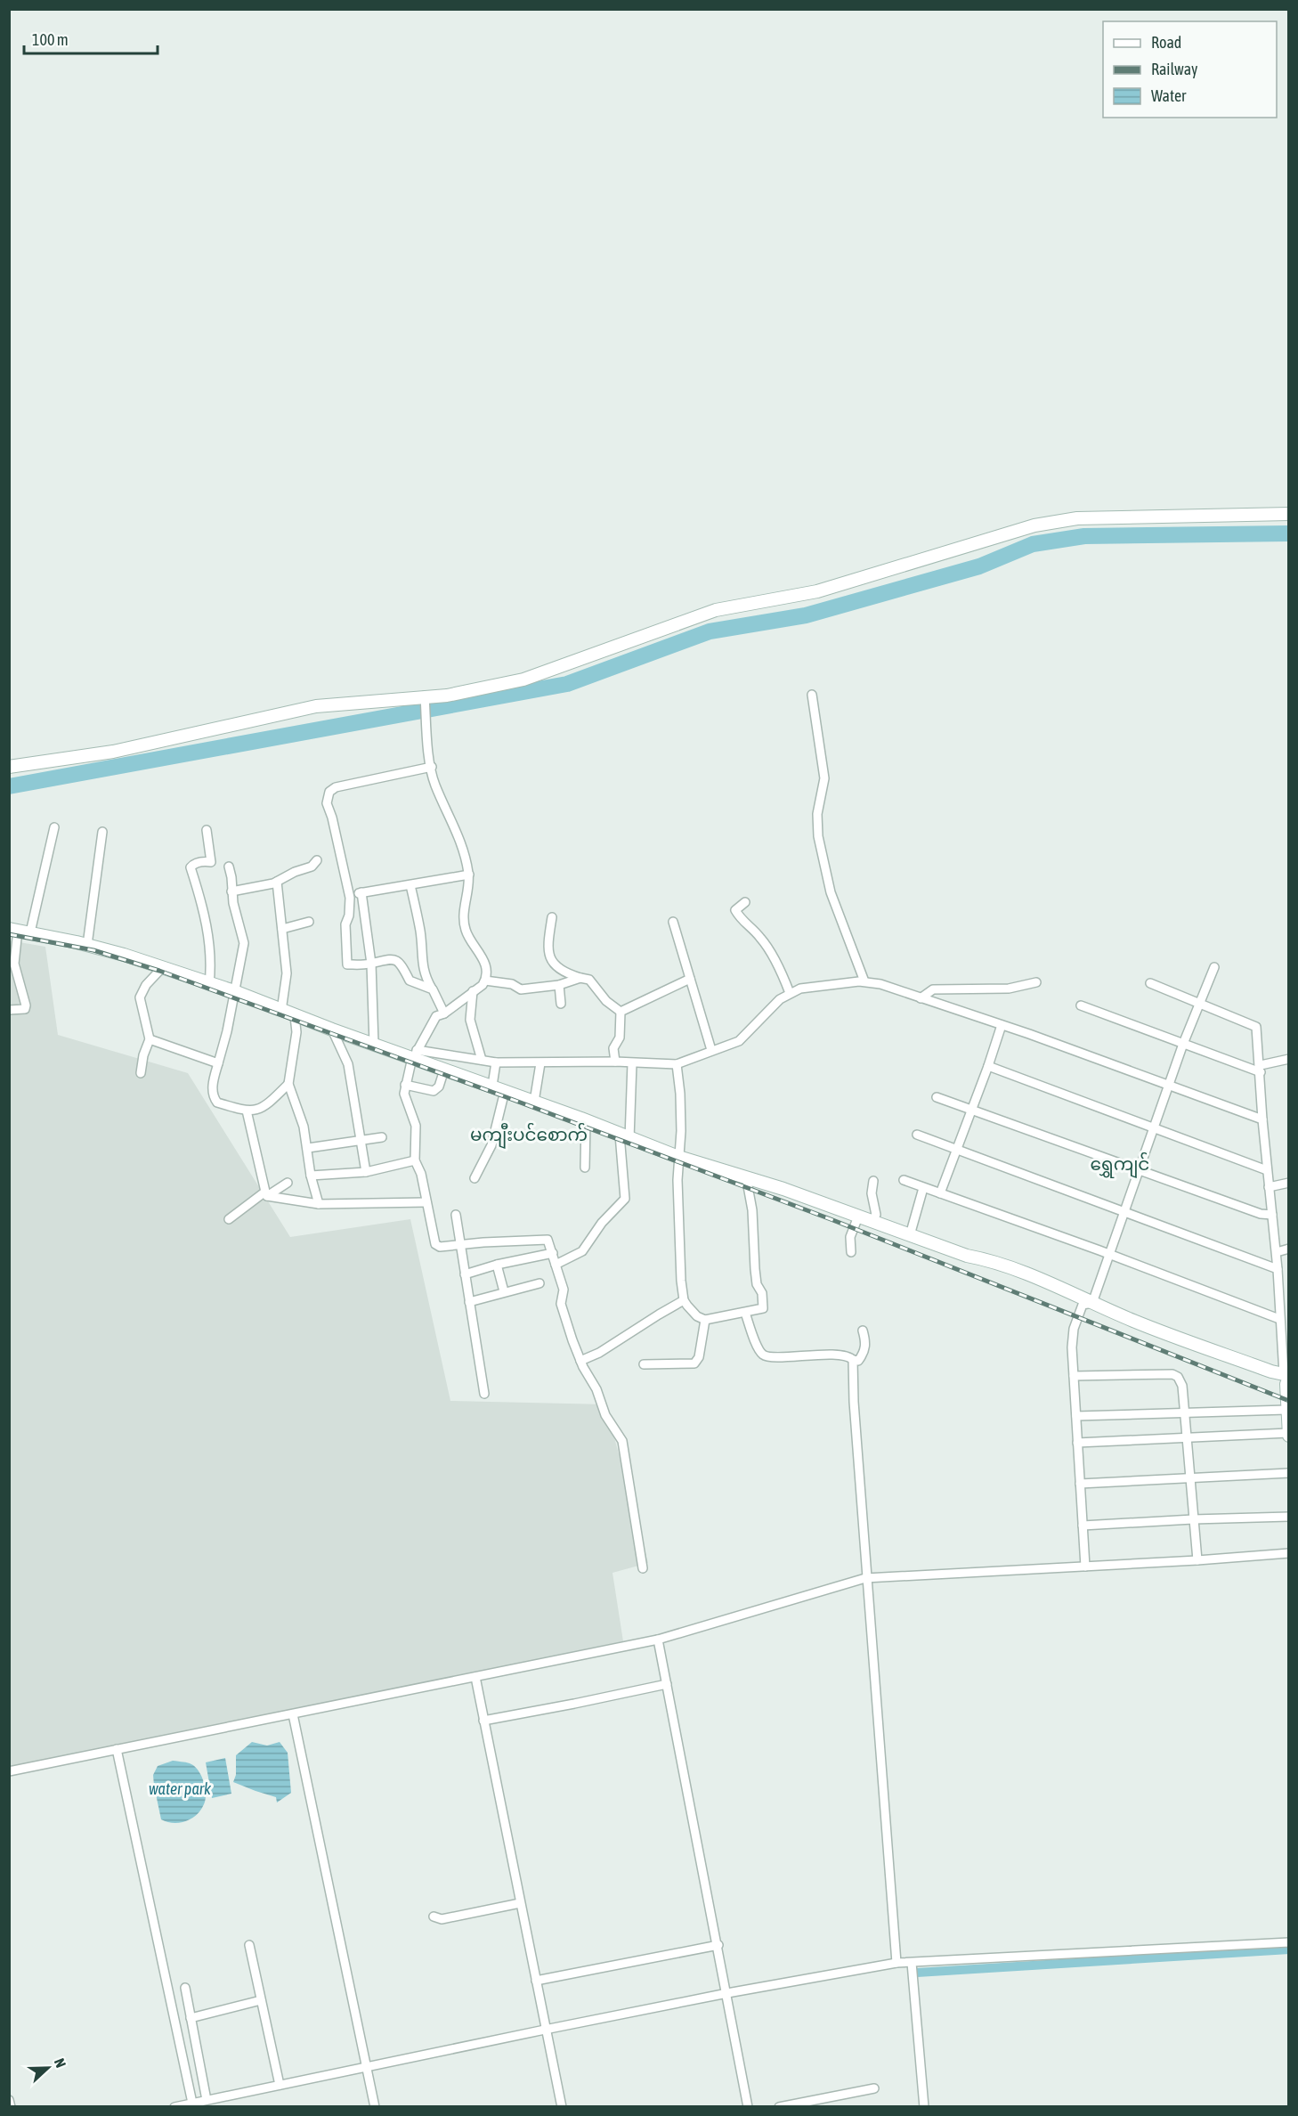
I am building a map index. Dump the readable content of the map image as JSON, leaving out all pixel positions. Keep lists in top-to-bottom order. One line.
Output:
{"districts":["မကျီးပင်စောက်","ရွှေကျင်"],"water":["water park"],"legend":["Road","Railway","Water"],"scale_bar":"100 m","north":"right"}
